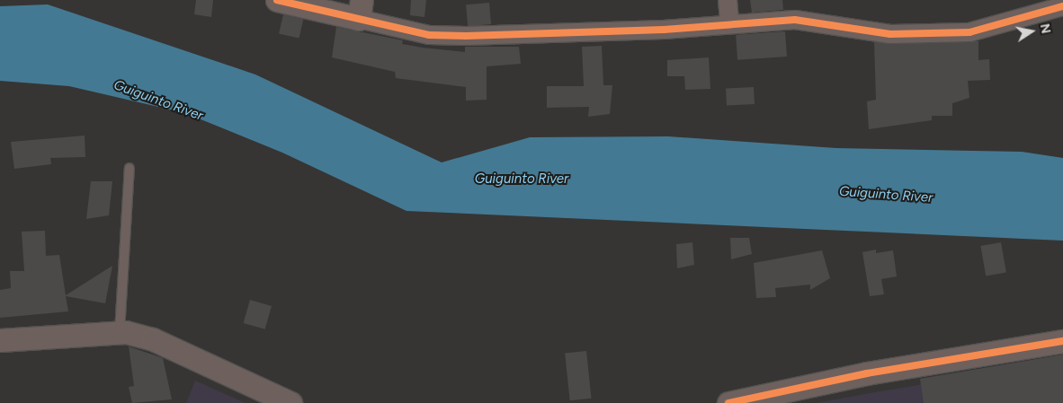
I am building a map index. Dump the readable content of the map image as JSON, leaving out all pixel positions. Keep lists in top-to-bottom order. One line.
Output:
{"water":["Guiguinto River"],"north":"right"}
